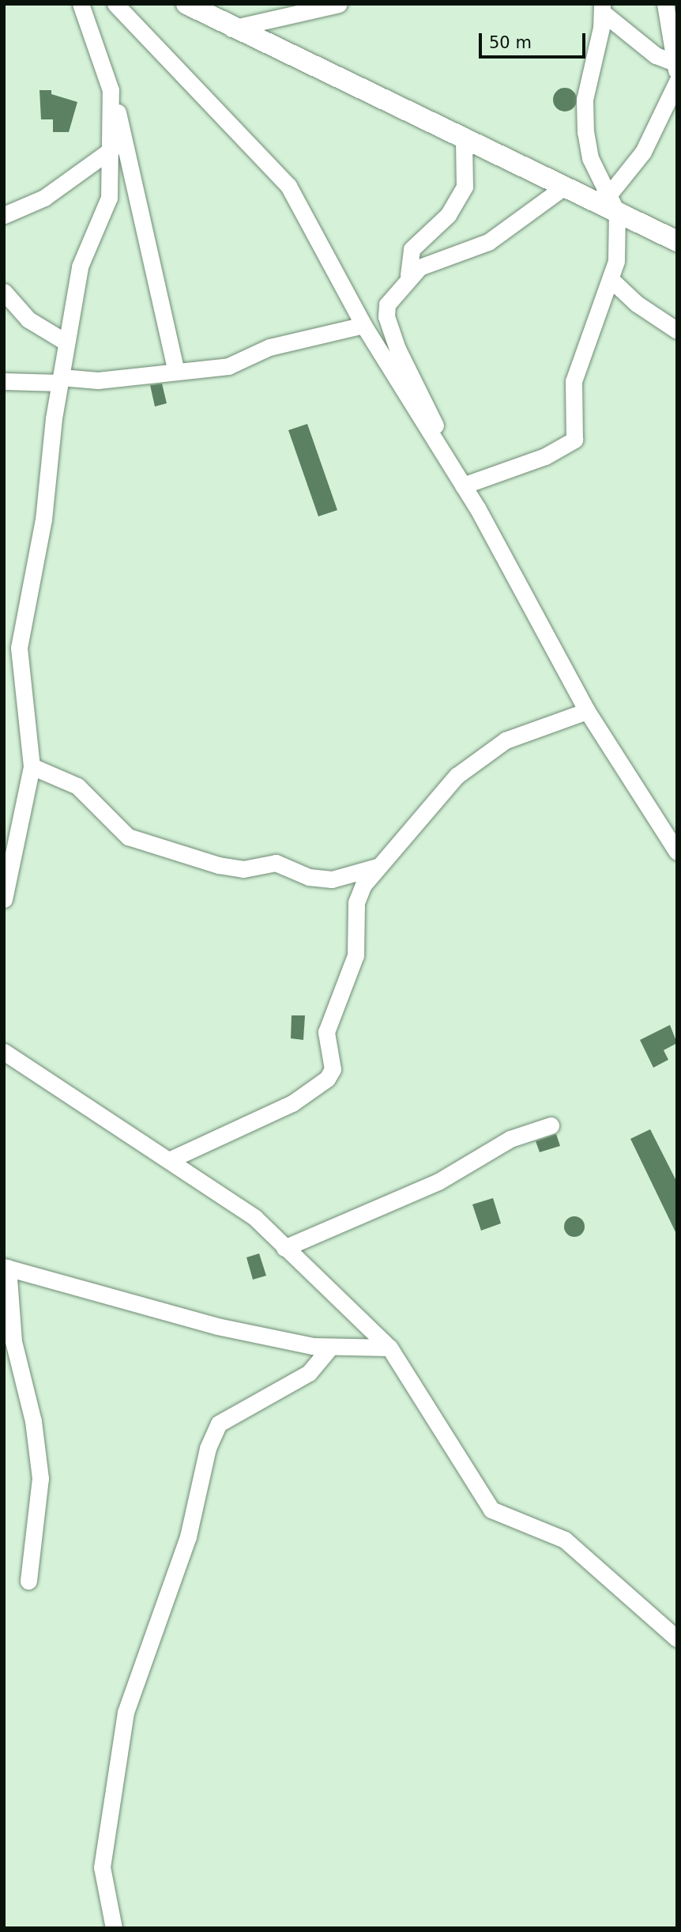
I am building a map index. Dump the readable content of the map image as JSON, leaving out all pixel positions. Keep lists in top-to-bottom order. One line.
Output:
{"scale_bar":"50 m"}
